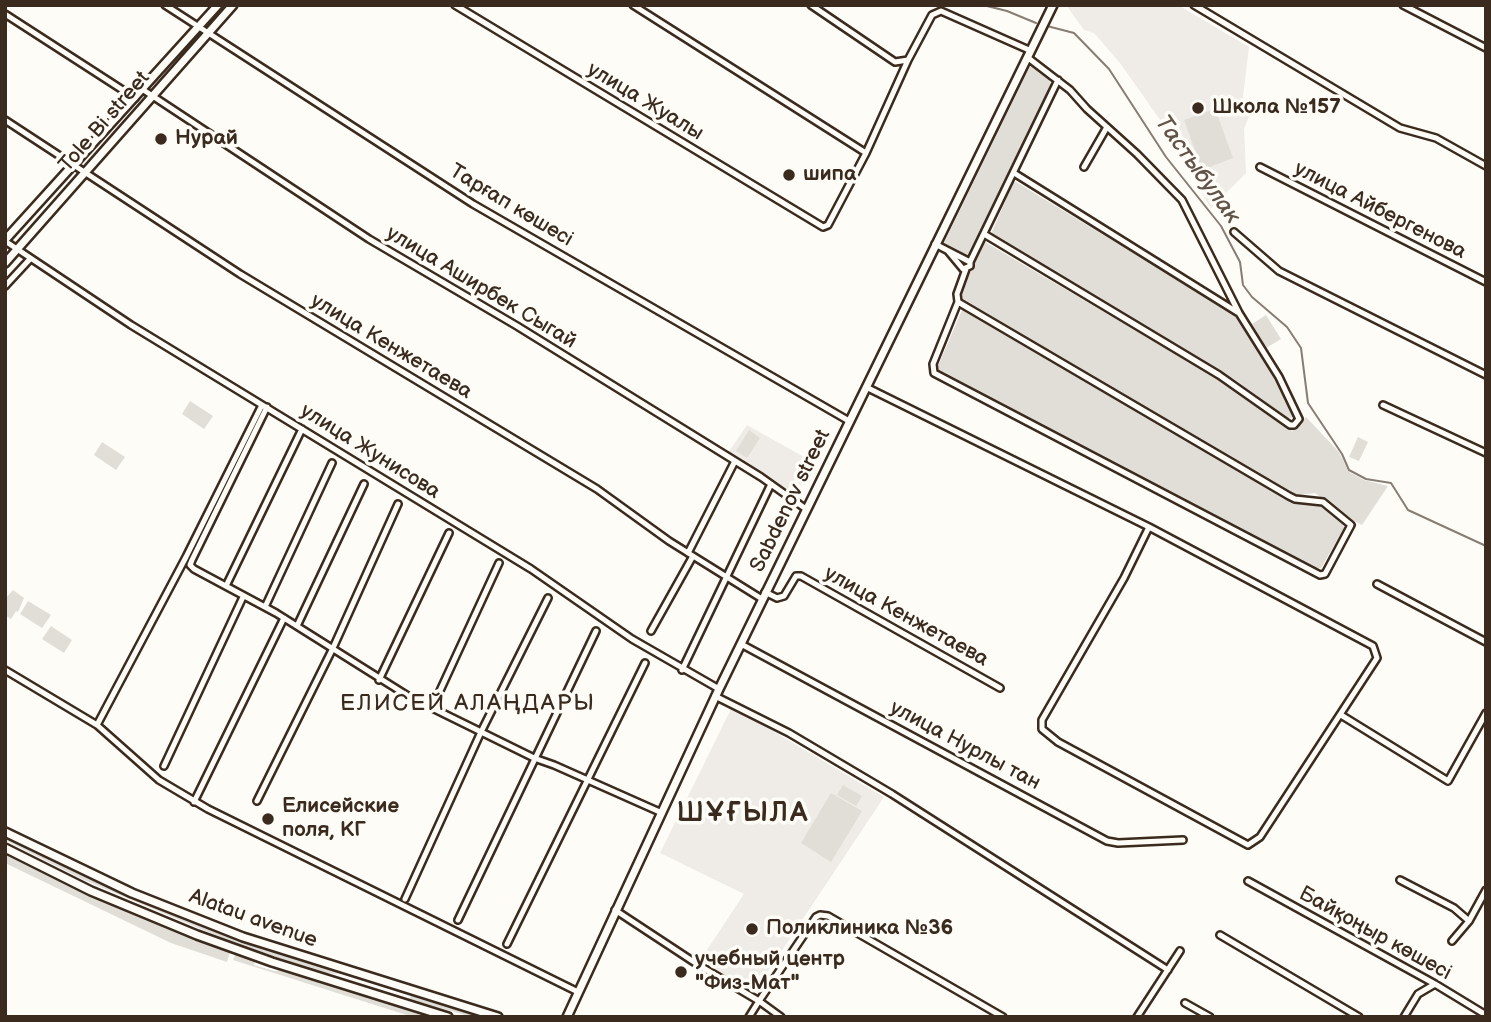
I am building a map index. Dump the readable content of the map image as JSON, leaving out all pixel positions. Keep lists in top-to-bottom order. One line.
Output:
{"streets":{"main road":["Tole Bi street","Sabdenov street","Alatau avenue"],"street":["улица Жуалы","Тарғап көшесі","улица Айбергенова","улица Аширбек Сыгай","улица Кенжетаева","улица Жунисова","улица Нурлы тан","Байқоңыр көшесі"]},"crossings":[["Tole Bi street","Тарғап көшесі"],["Tole Bi street","улица Аширбек Сыгай"],["Tole Bi street","улица Кенжетаева"],["Tole Bi street","улица Жунисова"],["Тарғап көшесі","Sabdenov street"],["улица Аширбек Сыгай","Sabdenov street"],["улица Кенжетаева","Sabdenov street"],["улица Жунисова","Sabdenov street"],["Sabdenov street","улица Нурлы тан"]],"districts":["ЕЛИСЕЙ АЛАҢДАРЫ","ШҰҒЫЛА"],"water":["Тастыбулак"],"places":["Школа №157","Нурай","шипа","Елисейские поля, КГ","Поликлиника №36","учебный центр \"Физ-Мат\""]}
